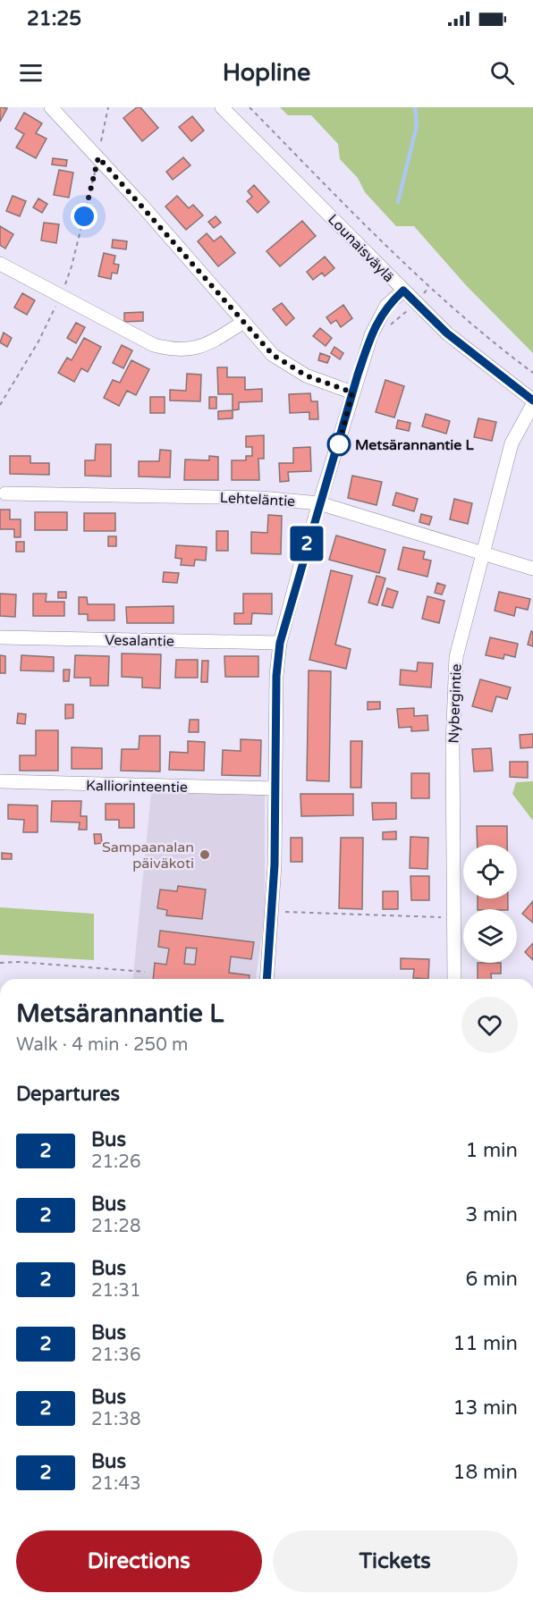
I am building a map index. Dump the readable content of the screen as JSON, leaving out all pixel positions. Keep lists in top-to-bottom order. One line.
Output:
{"streets":{"street":["Lounaisväylä","Lehteläntie","Vesalantie","Nybergintie","Kalliorinteentie"]},"crossings":[["Lounaisväylä","Nybergintie"],["Lehteläntie","Nybergintie"]],"places":["Metsärannantie L","Sampaanalan päiväkoti"],"lines":["bus line 2"],"page":{"status":"21:25","header":"Hopline","on_map":"2","heading":[["Metsärannantie L","Walk · 4 min · 250 m"],"Departures"],"list":[{"mark":"2","name":"Bus","note":"21:26","value":"1 min"},{"mark":"2","name":"Bus","note":"21:28","value":"3 min"},{"mark":"2","name":"Bus","note":"21:31","value":"6 min"},{"mark":"2","name":"Bus","note":"21:36","value":"11 min"},{"mark":"2","name":"Bus","note":"21:38","value":"13 min"},{"mark":"2","name":"Bus","note":"21:43","value":"18 min"}],"buttons":["Directions","Tickets"]}}
